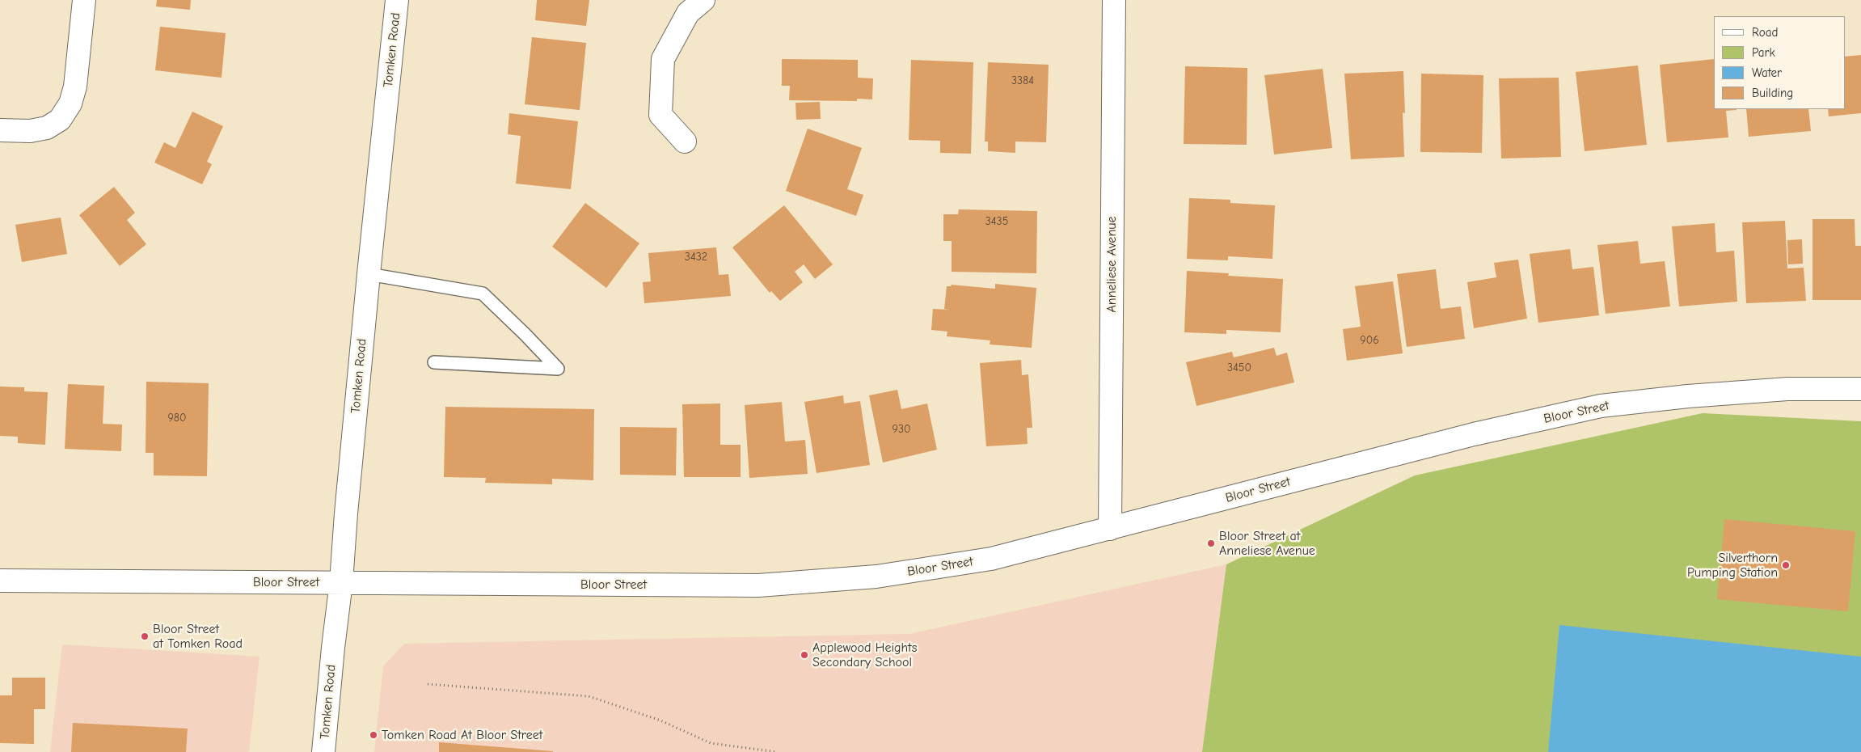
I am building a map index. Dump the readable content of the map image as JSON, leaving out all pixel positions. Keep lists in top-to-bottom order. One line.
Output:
{"streets":{"street":["Tomken Road","Anneliese Avenue","Bloor Street"]},"crossings":[["Tomken Road","Bloor Street"],["Anneliese Avenue","Bloor Street"]],"places":["Bloor Street at Anneliese Avenue","Silverthorn Pumping Station","Bloor Street at Tomken Road","Applewood Heights Secondary School","Tomken Road At Bloor Street"],"house_numbers":["3384","3435","3432","906","3450","980","930"],"legend":["Road","Park","Water","Building"]}
